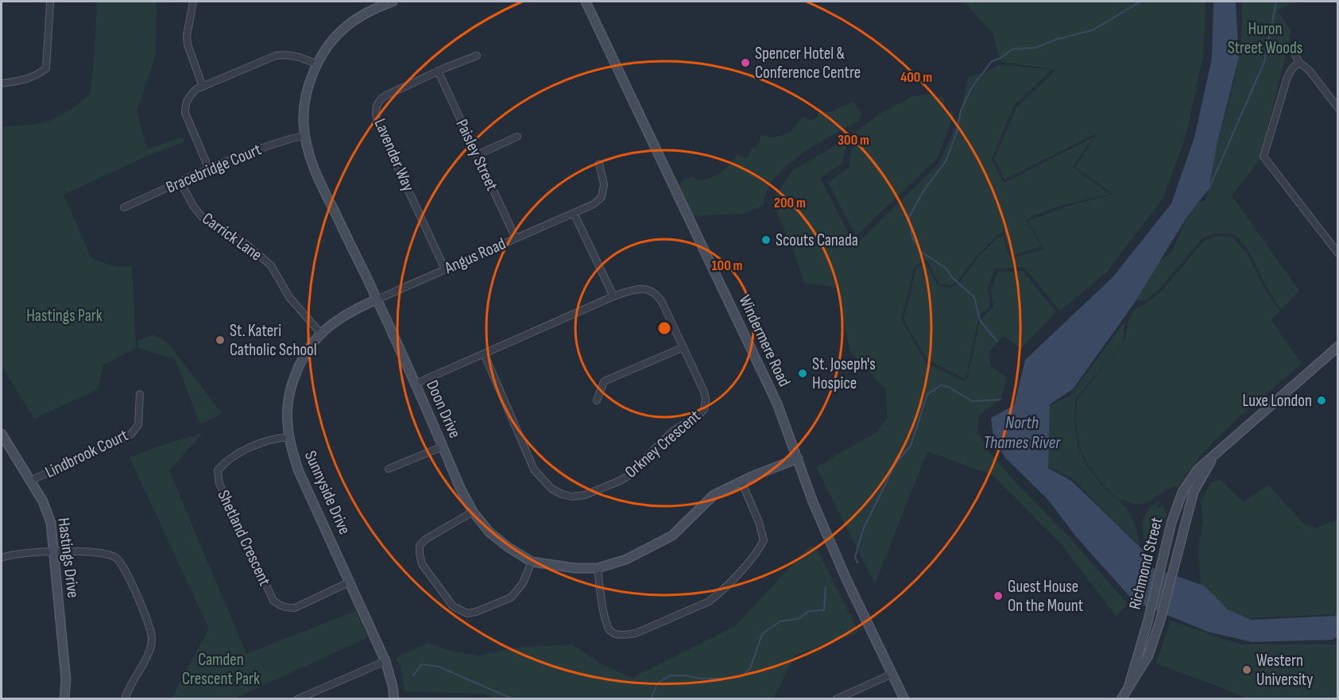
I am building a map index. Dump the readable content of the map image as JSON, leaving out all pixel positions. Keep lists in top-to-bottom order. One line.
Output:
{"streets":{"street":["Lavender Way","Paisley Street","Bracebridge Court","Carrick Lane","Angus Road","Windermere Road","Doon Drive","Orkney Crescent","Lindbrook Court","Sunnyside Drive","Shetland Crescent","Hastings Drive","Richmond Street"]},"crossings":[["Lavender Way","Paisley Street"],["Lavender Way","Angus Road"],["Paisley Street","Angus Road"],["Bracebridge Court","Carrick Lane"],["Bracebridge Court","Doon Drive"],["Carrick Lane","Sunnyside Drive"],["Angus Road","Doon Drive"],["Angus Road","Sunnyside Drive"],["Windermere Road","Doon Drive"],["Doon Drive","Orkney Crescent"],["Doon Drive","Sunnyside Drive"],["Lindbrook Court","Hastings Drive"],["Sunnyside Drive","Shetland Crescent"]],"water":["North Thames River"],"parks":["Huron Street Woods","Hastings Park","Camden Crescent Park"],"places":["Spencer Hotel & Conference Centre","Scouts Canada","St. Kateri Catholic School","St. Joseph's Hospice","Luxe London","Guest House On the Mount","Western University"],"rings":["400 m","300 m","200 m","100 m"]}
